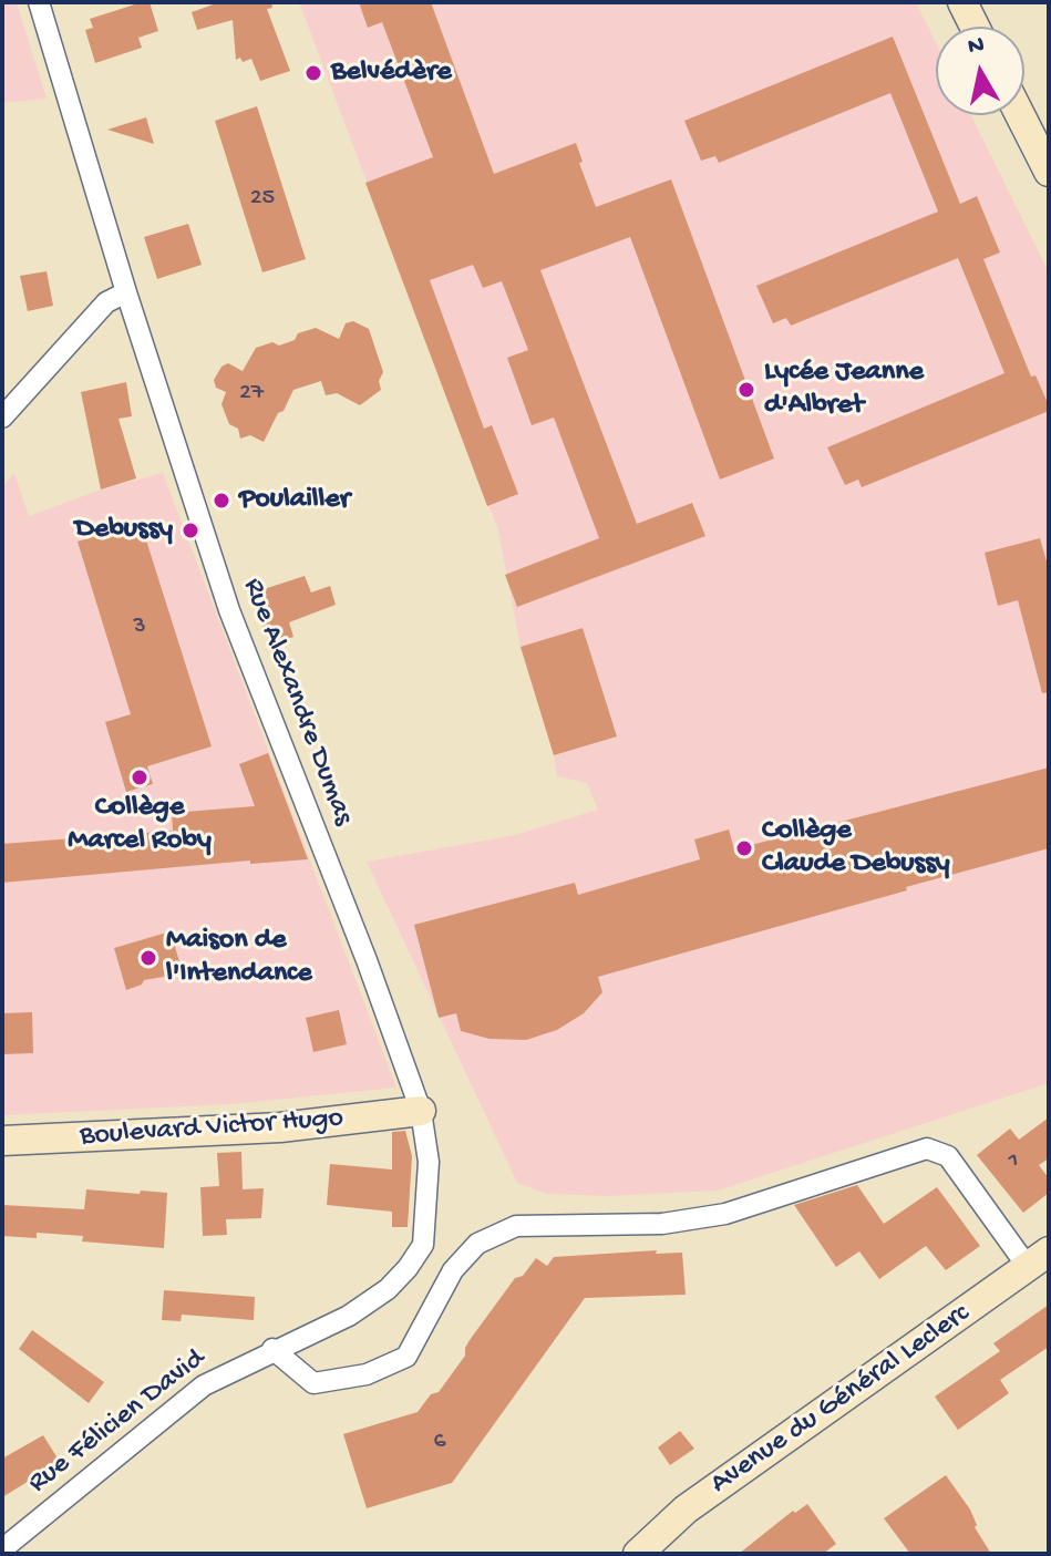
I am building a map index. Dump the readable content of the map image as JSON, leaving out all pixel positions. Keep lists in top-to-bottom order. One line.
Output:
{"streets":{"main road":["Boulevard Victor Hugo","Avenue du Général Leclerc"],"street":["Rue Alexandre Dumas","Rue Félicien David"]},"crossings":[["Rue Alexandre Dumas","Boulevard Victor Hugo"],["Rue Alexandre Dumas","Rue Félicien David"]],"places":["Belvédère","Lycée Jeanne d'Albret","Poulailler","Debussy","Collège Marcel Roby","Collège Claude Debussy","Maison de l'Intendance"],"house_numbers":["25","27","3","1","6"],"north":"top"}
